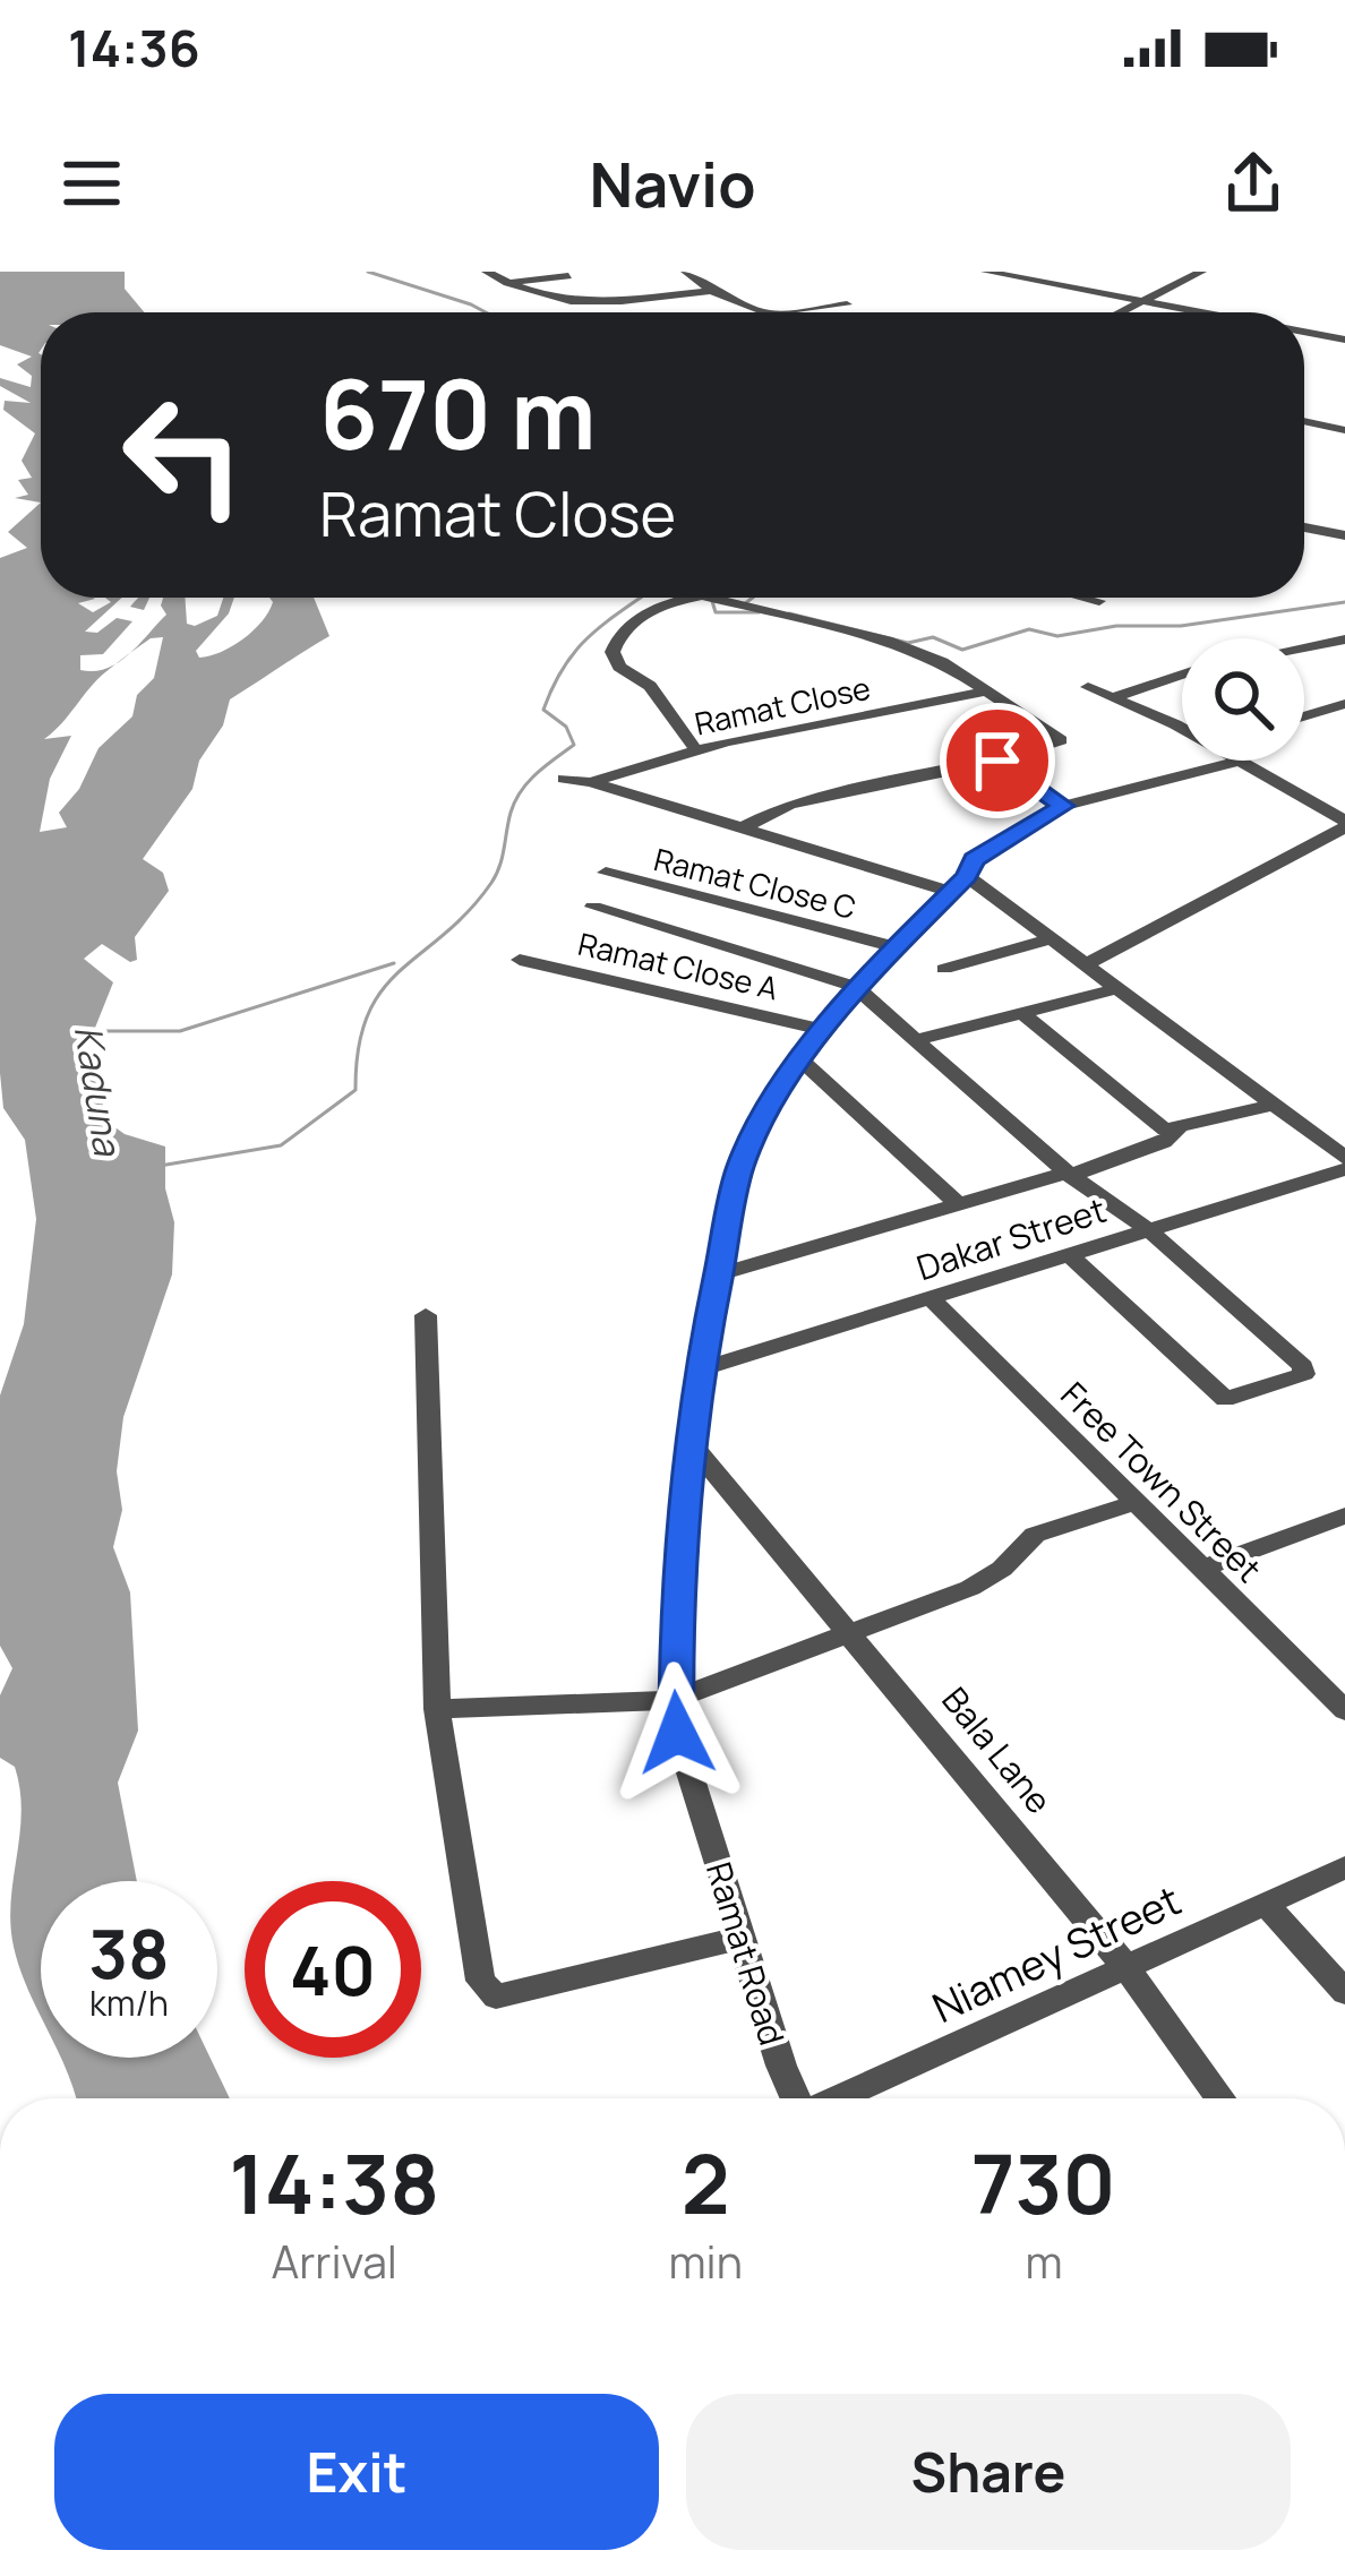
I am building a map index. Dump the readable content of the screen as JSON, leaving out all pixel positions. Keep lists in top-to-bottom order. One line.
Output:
{"streets":{"street":["Ramat Close","Ramat Close C","Ramat Close A","Dakar Street","Free Town Street","Bala Lane","Ramat Road","Niamey Street"]},"crossings":[["Ramat Close","Ramat Road"],["Ramat Close C","Ramat Road"],["Ramat Close A","Ramat Road"],["Dakar Street","Free Town Street"],["Dakar Street","Ramat Road"],["Bala Lane","Ramat Road"],["Bala Lane","Niamey Street"]],"water":["Kaduna"],"page":{"status":"14:36","header":"Navio","turn":["670 m","Ramat Close"],"speed":"38 km/h","limit":"40","eta":["14:38","Arrival","2","min","730","m"],"buttons":["Exit","Share"]}}
